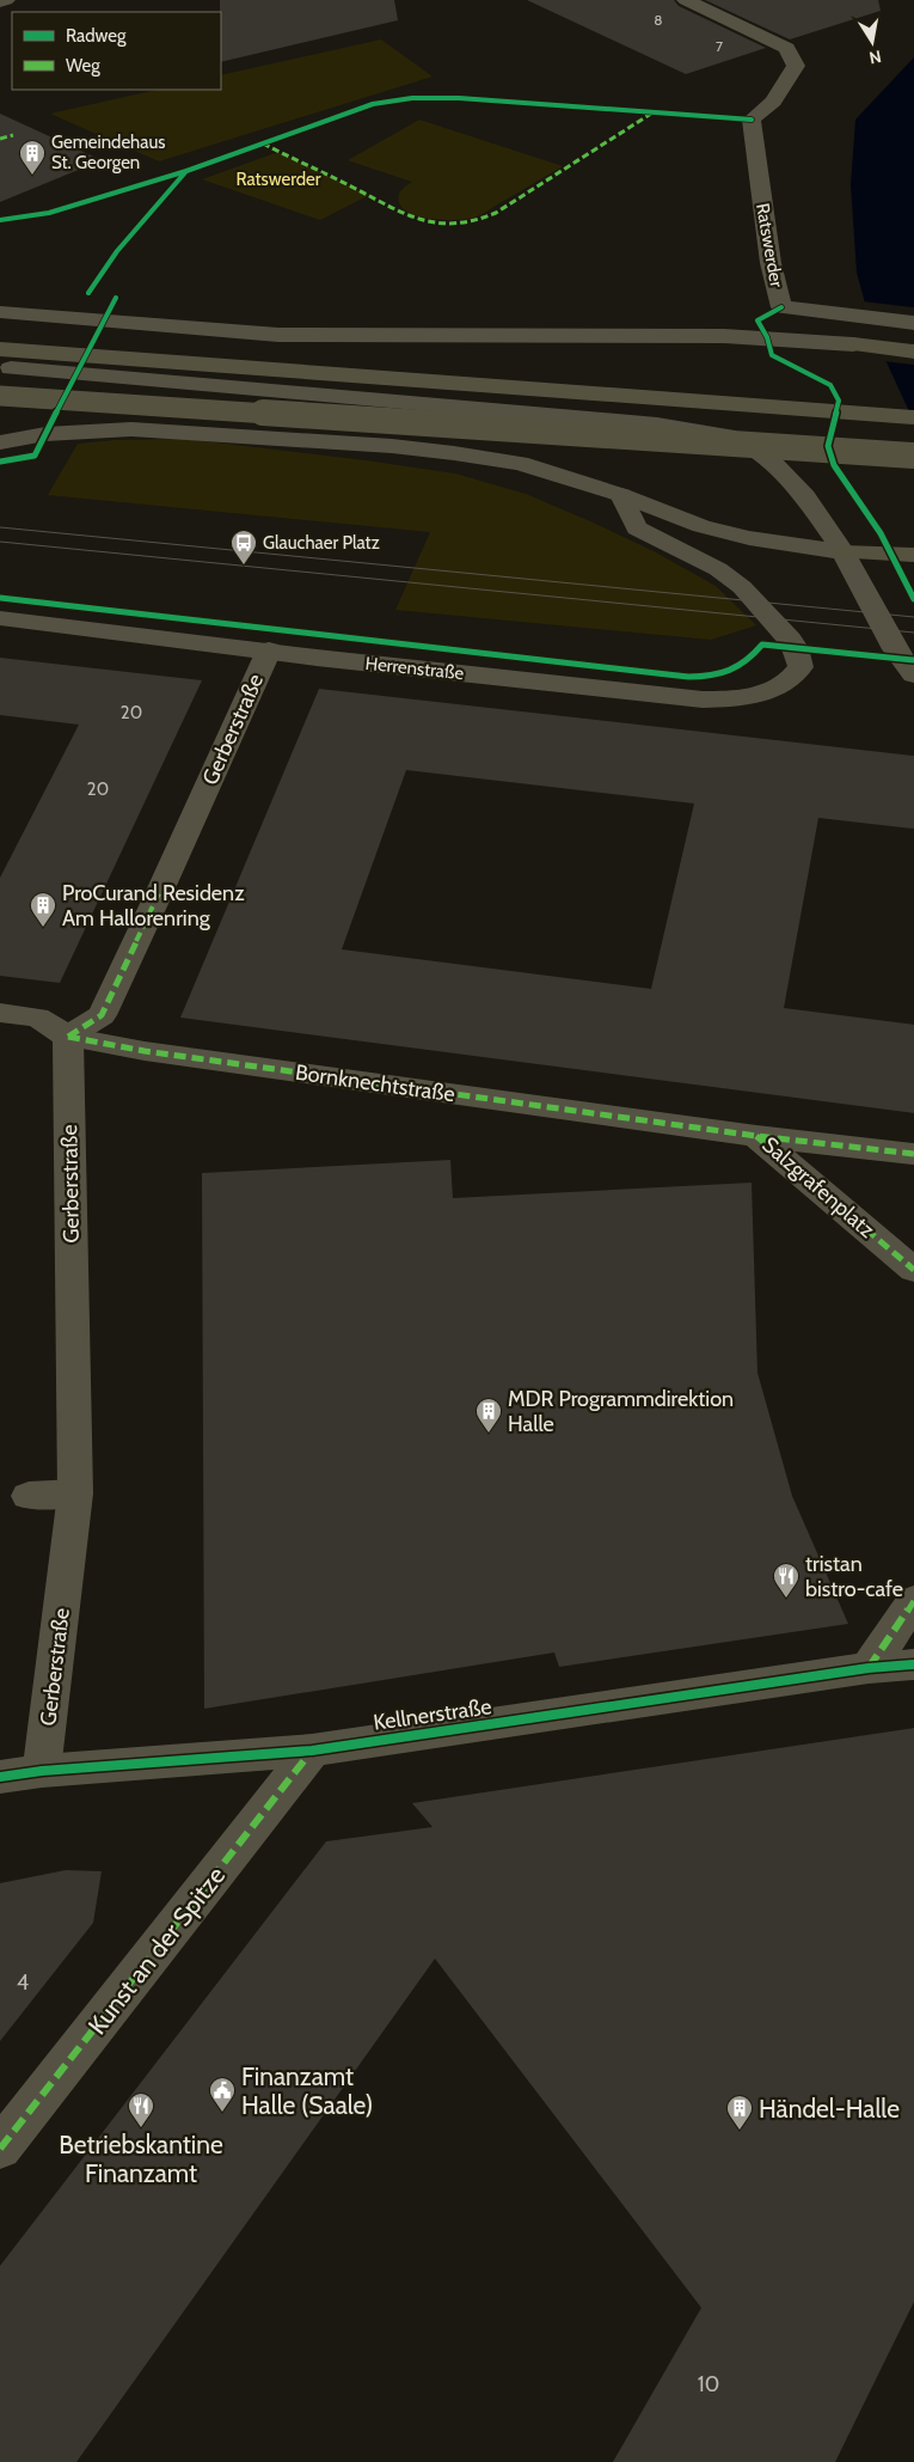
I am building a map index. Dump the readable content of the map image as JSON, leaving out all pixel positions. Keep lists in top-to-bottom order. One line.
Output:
{"streets":{"street":["Ratswerder","Herrenstraße","Gerberstraße","Bornknechtstraße","Salzgrafenplatz","Kellnerstraße","Kunst an der Spitze"]},"crossings":[["Herrenstraße","Gerberstraße"],["Gerberstraße","Bornknechtstraße"],["Gerberstraße","Kellnerstraße"],["Bornknechtstraße","Salzgrafenplatz"],["Kellnerstraße","Kunst an der Spitze"]],"parks":["Ratswerder"],"places":{"building":["Gemeindehaus St. Georgen","ProCurand Residenz Am Hallorenring","MDR Programmdirektion Halle","Händel-Halle"],"bus stop":["Glauchaer Platz"],"restaurant":["tristan bistro-cafe","Betriebskantine Finanzamt"],"public building":["Finanzamt Halle (Saale)"]},"house_numbers":["8","7","20","20","4","10"],"legend":["Radweg","Weg"],"north":"bottom"}
